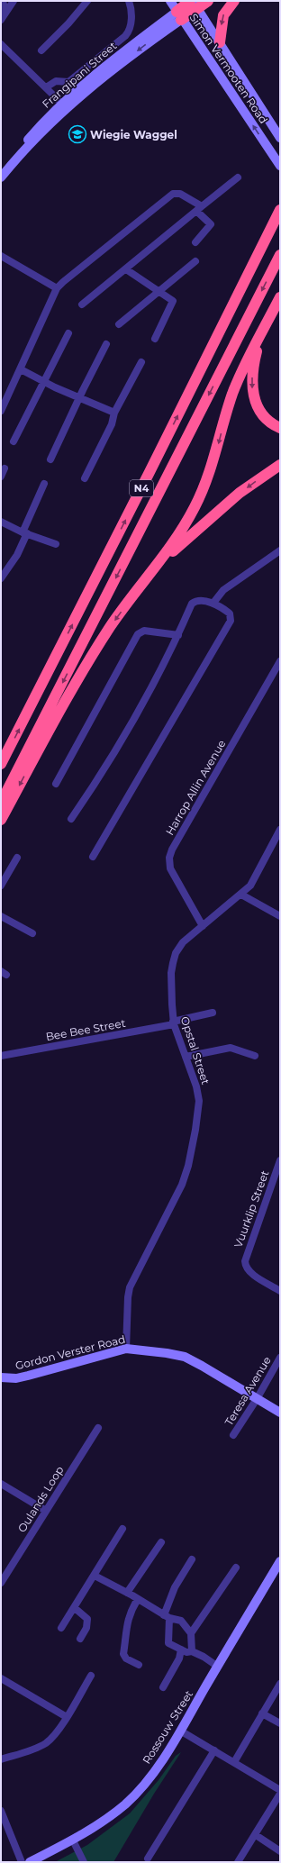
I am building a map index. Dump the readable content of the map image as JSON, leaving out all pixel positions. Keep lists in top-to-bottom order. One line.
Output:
{"streets":{"highway":["N4"],"main road":["Simon Vermooten Road","Frangipani Street","Gordon Verster Road","Rossouw Street"],"street":["Harrop Allin Avenue","Bee Bee Street","Opstal Street","Vuurklip Street","Teresa Avenue","Oulands Loop"]},"crossings":[["Simon Vermooten Road","Frangipani Street"],["Harrop Allin Avenue","Opstal Street"],["Bee Bee Street","Opstal Street"],["Opstal Street","Gordon Verster Road"],["Gordon Verster Road","Teresa Avenue"]],"places":{"school or university":["Wiegie Waggel"]}}
